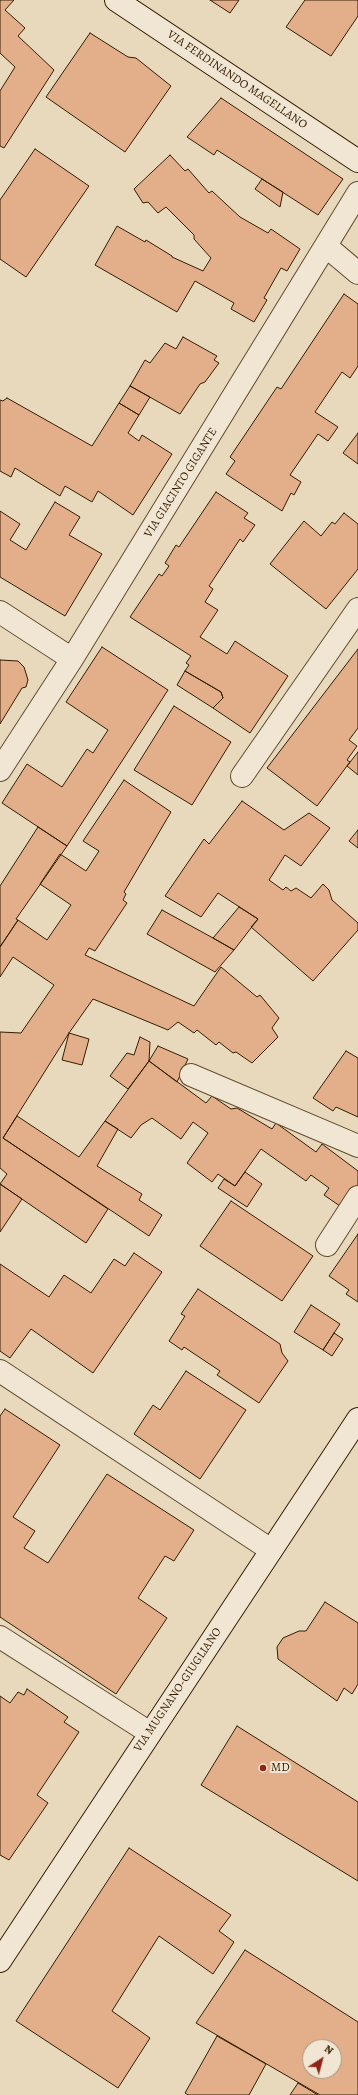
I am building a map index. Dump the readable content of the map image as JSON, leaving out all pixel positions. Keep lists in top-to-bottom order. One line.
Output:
{"streets":{"street":["VIA FERDINANDO MAGELLANO","VIA GIACINTO GIGANTE","VIA MUGNANO-GIUGLIANO"]},"places":["MD"],"north":"top right"}
